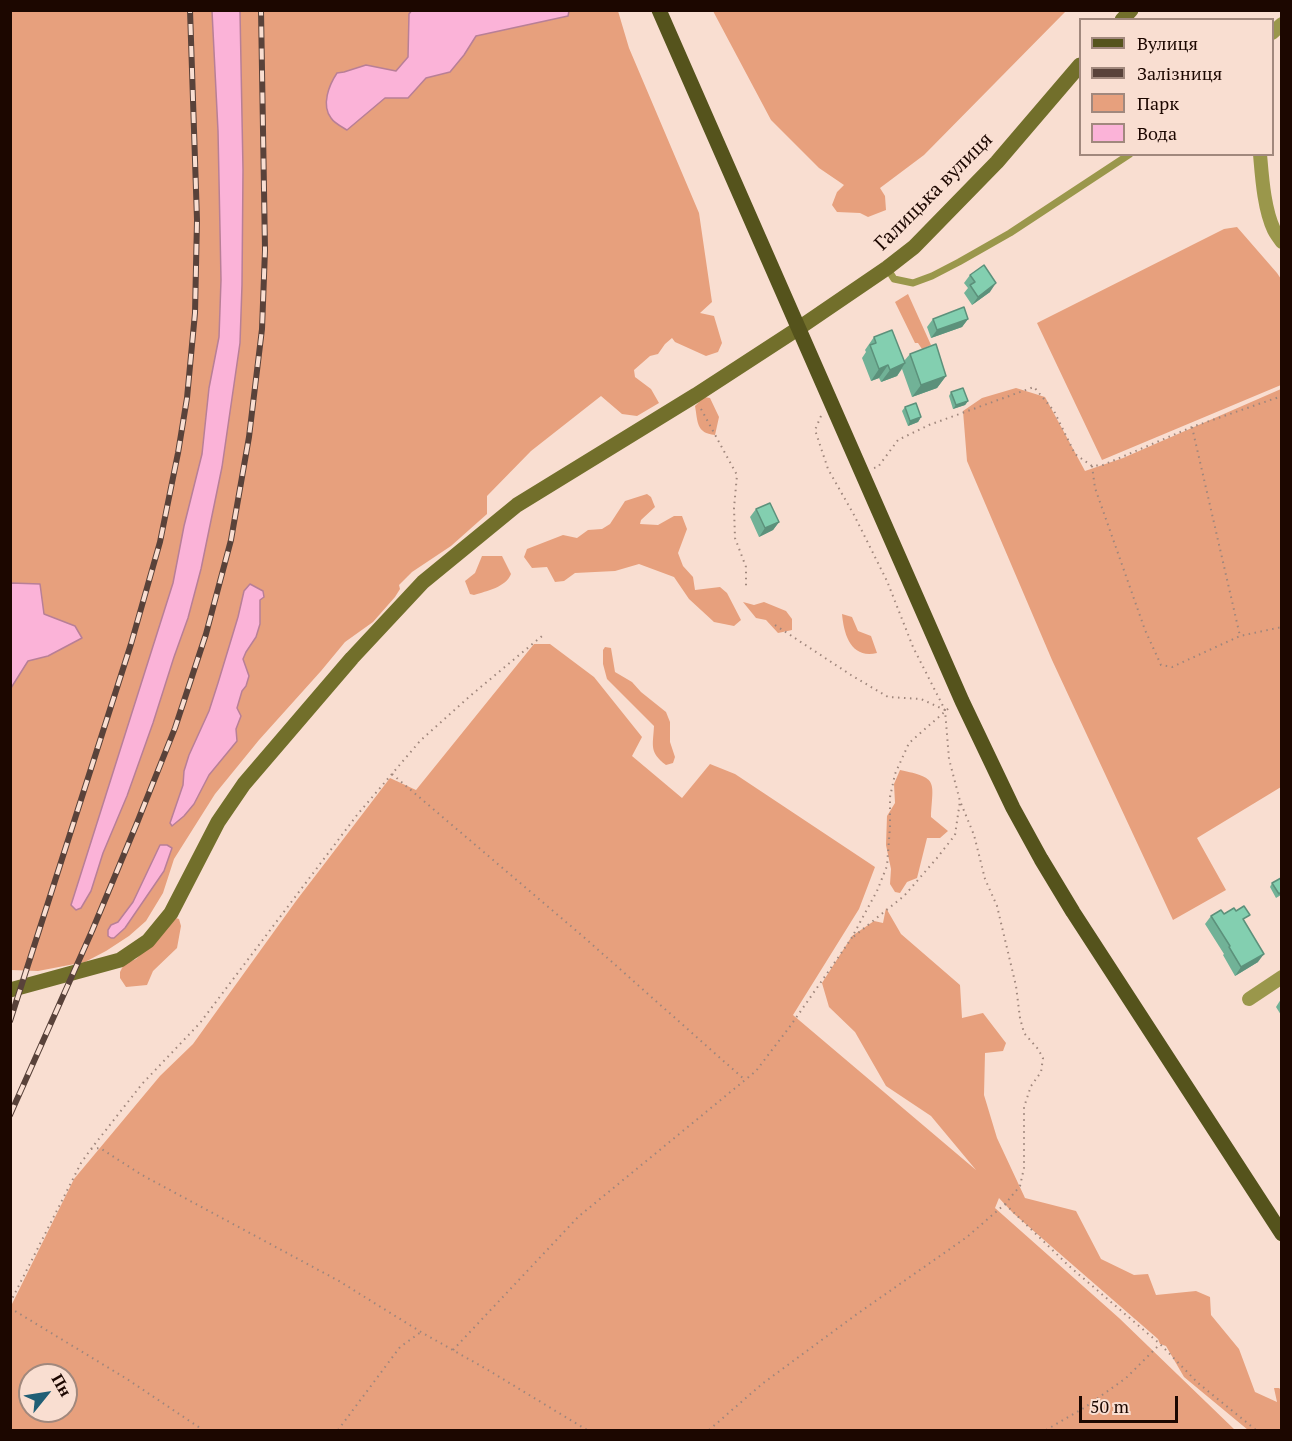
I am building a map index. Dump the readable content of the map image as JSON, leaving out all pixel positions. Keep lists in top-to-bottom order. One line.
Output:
{"streets":{"street":["Галицька вулиця"]},"legend":["Вулиця","Залізниця","Парк","Вода"],"scale_bar":"50 m","north":"top right"}
